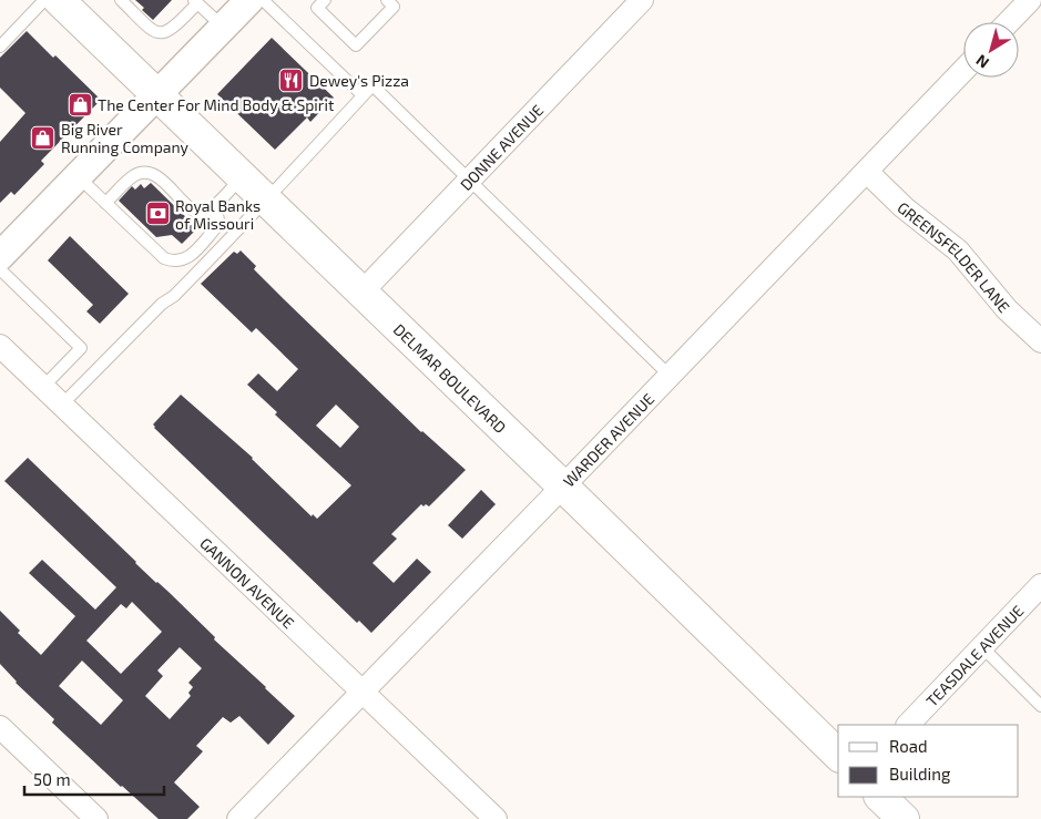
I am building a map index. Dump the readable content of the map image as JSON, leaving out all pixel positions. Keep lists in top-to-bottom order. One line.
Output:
{"streets":{"main road":["DELMAR BOULEVARD"],"street":["DONNE AVENUE","GREENSFELDER LANE","WARDER AVENUE","GANNON AVENUE","TEASDALE AVENUE"]},"crossings":[["DONNE AVENUE","DELMAR BOULEVARD"],["GREENSFELDER LANE","WARDER AVENUE"],["DELMAR BOULEVARD","WARDER AVENUE"],["WARDER AVENUE","GANNON AVENUE"]],"places":{"restaurant":["Dewey's Pizza"],"shop":["The Center For Mind Body & Spirit","Big River Running Company"],"bank":["Royal Banks of Missouri"]},"legend":["Road","Building"],"scale_bar":"50 m","north":"bottom left"}
